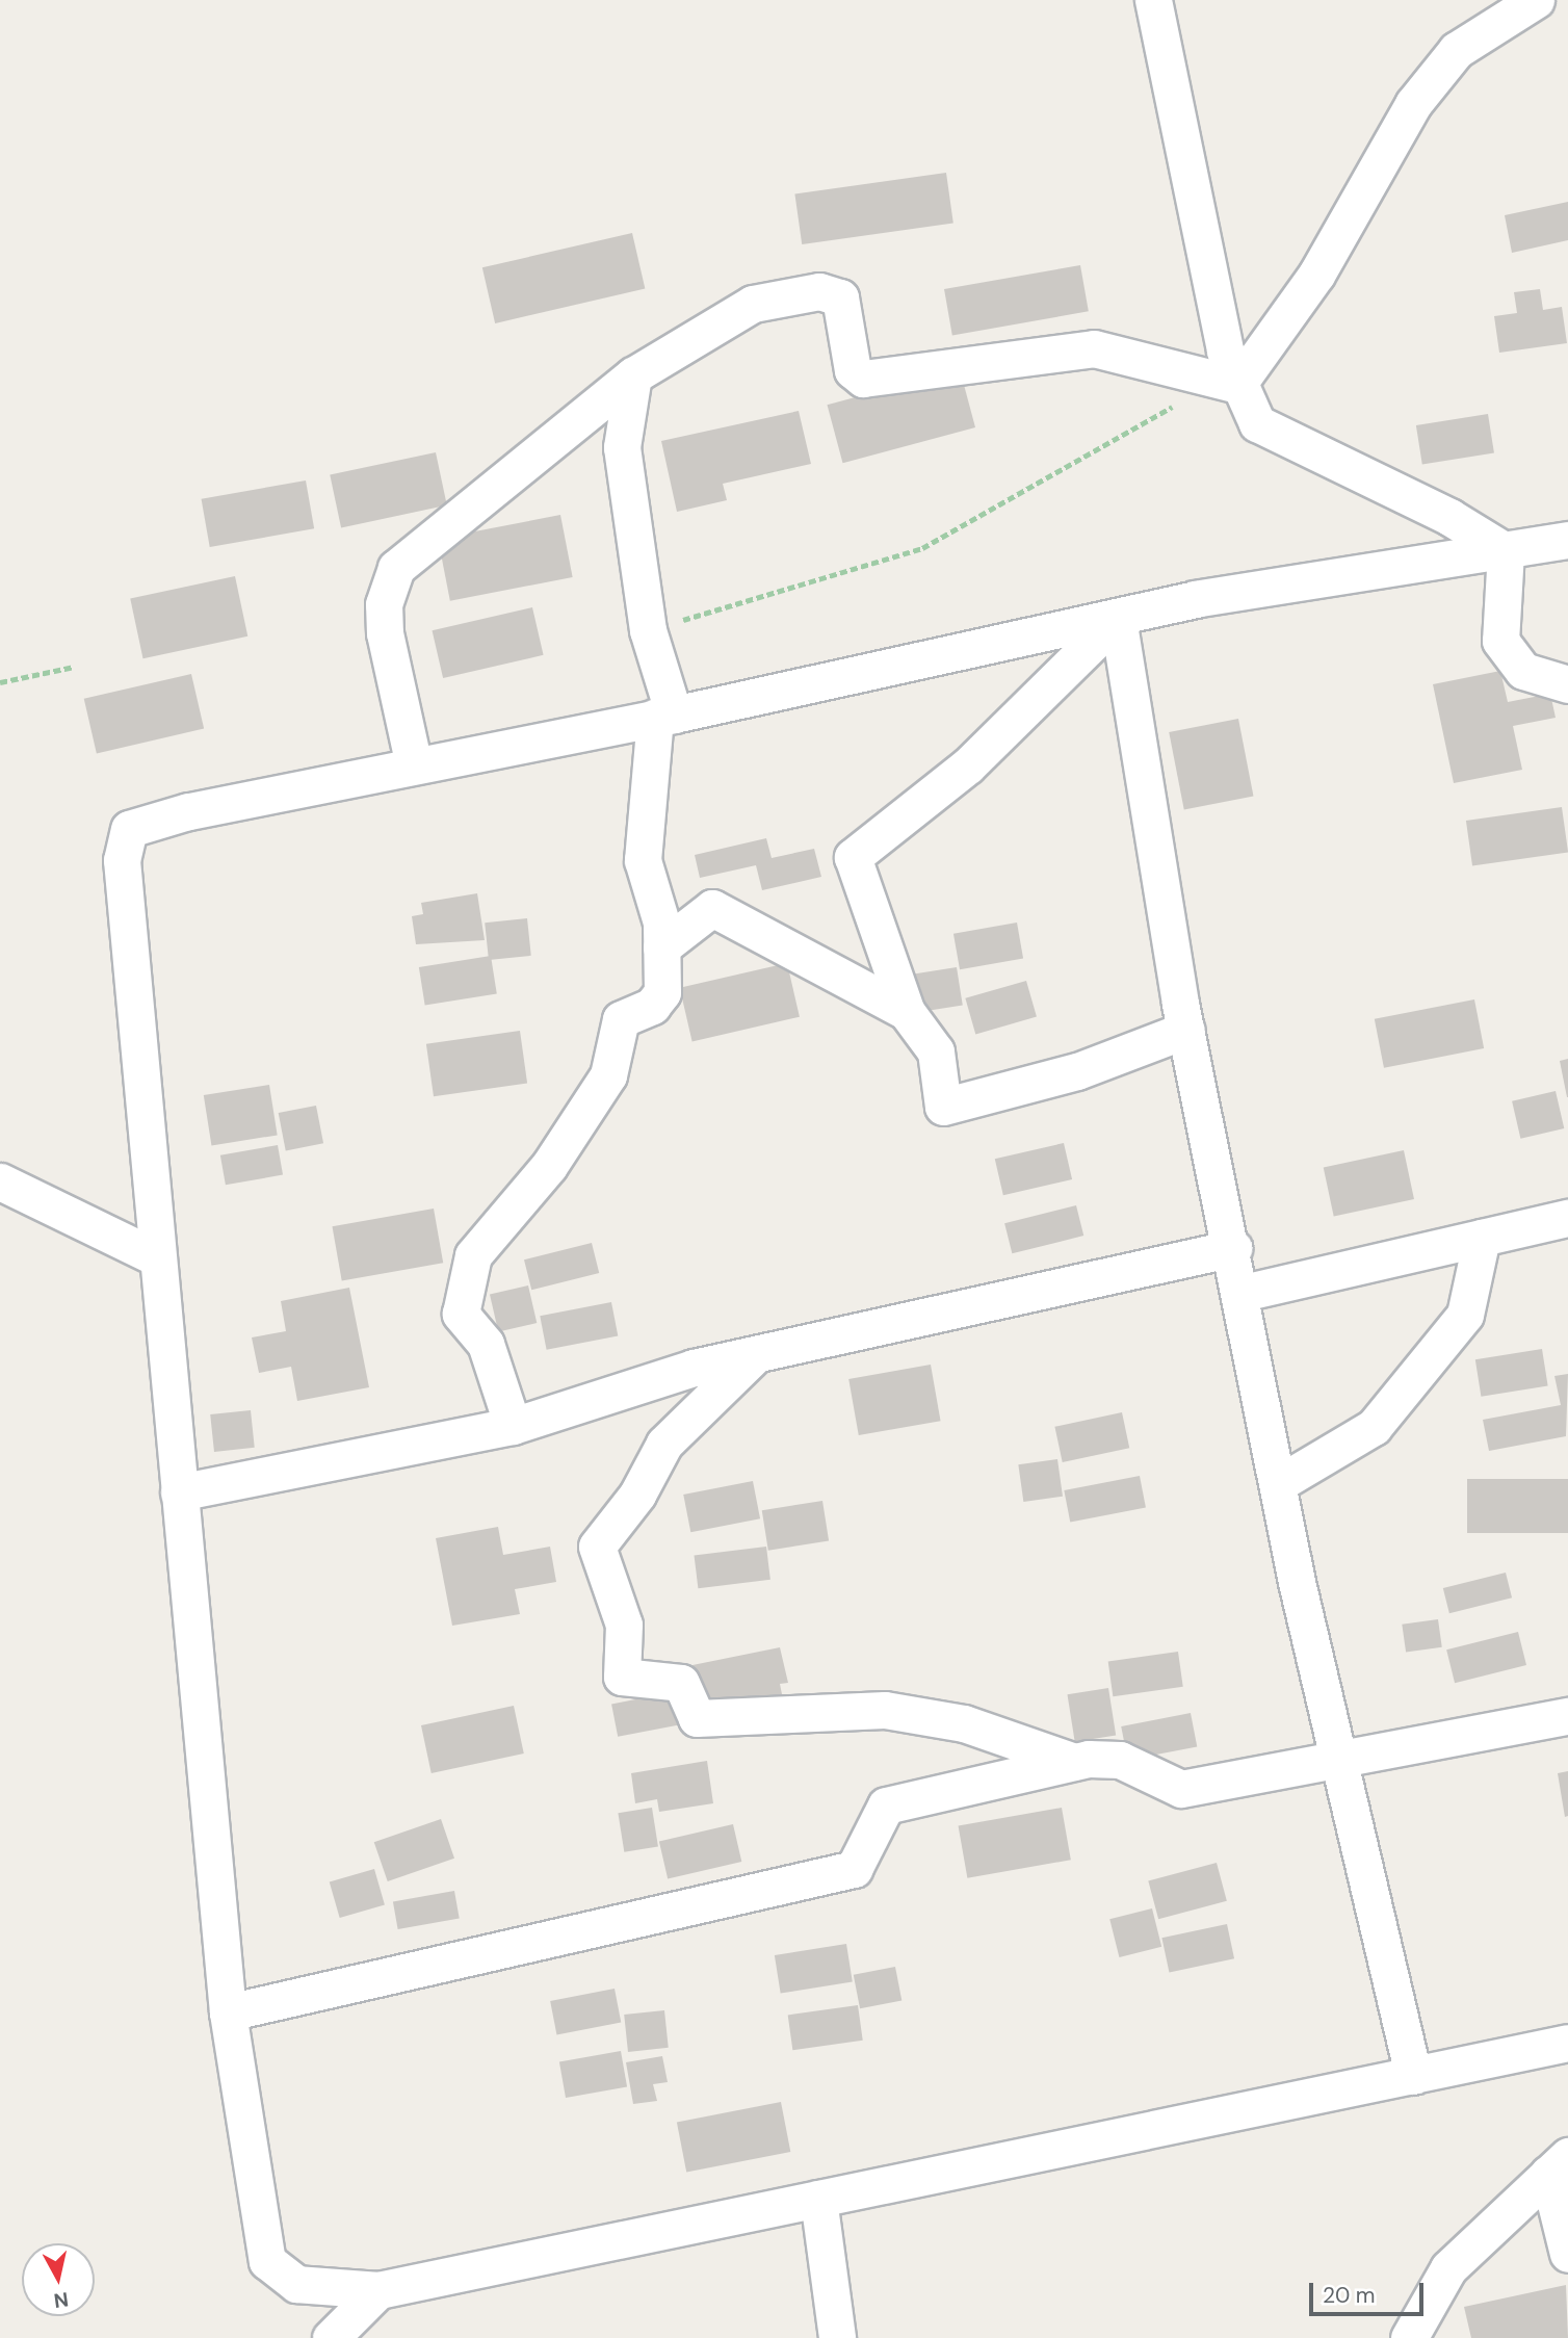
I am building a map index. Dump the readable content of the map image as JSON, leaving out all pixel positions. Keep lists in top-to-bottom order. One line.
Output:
{"scale_bar":"20 m","north":"bottom"}
